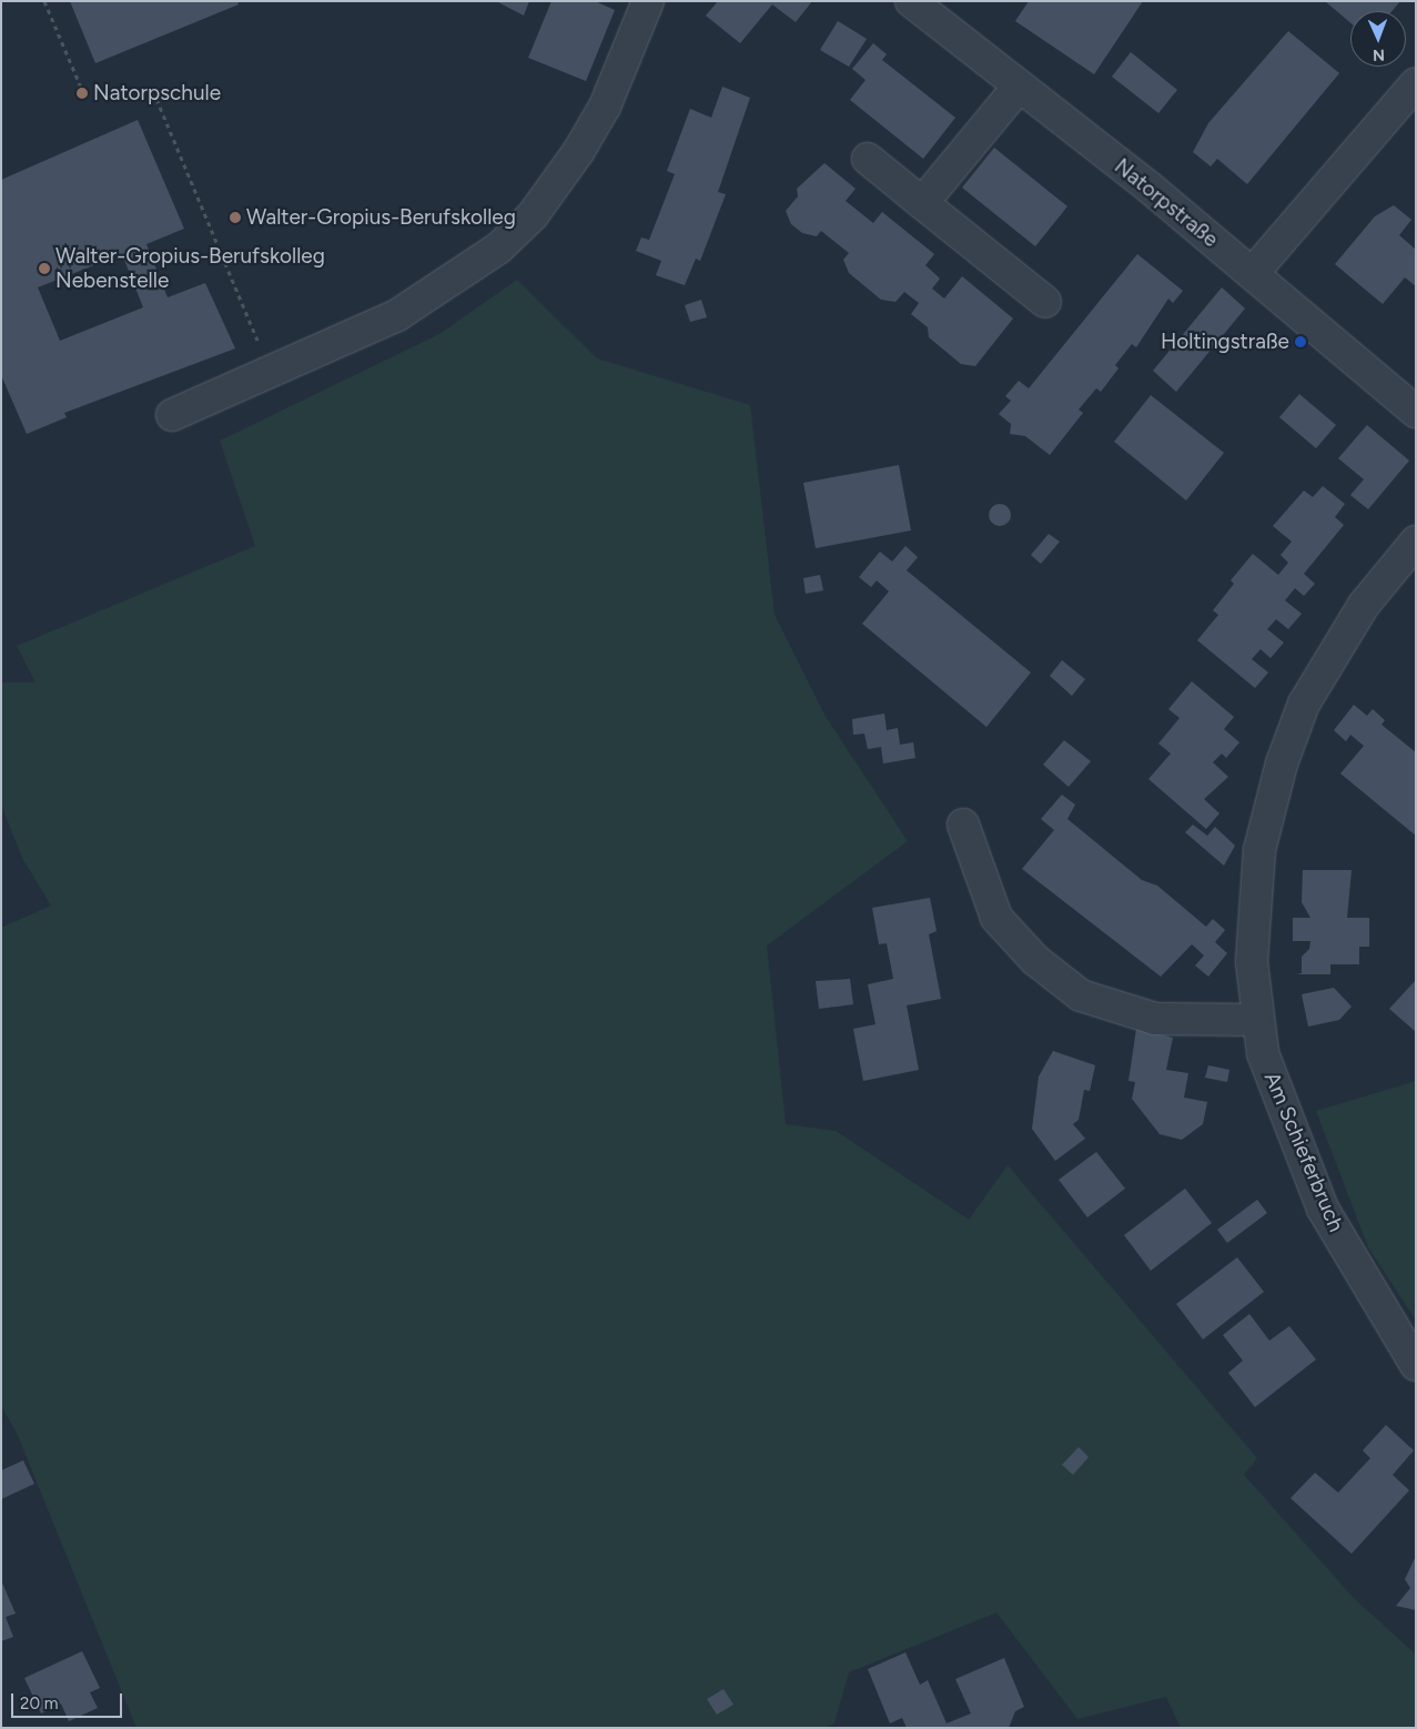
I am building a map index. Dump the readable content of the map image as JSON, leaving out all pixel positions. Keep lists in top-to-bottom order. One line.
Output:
{"streets":{"street":["Natorpstraße","Am Schieferbruch"]},"places":["Natorpschule","Walter-Gropius-Berufskolleg","Walter-Gropius-Berufskolleg Nebenstelle","Holtingstraße"],"scale_bar":"20 m","north":"bottom"}
